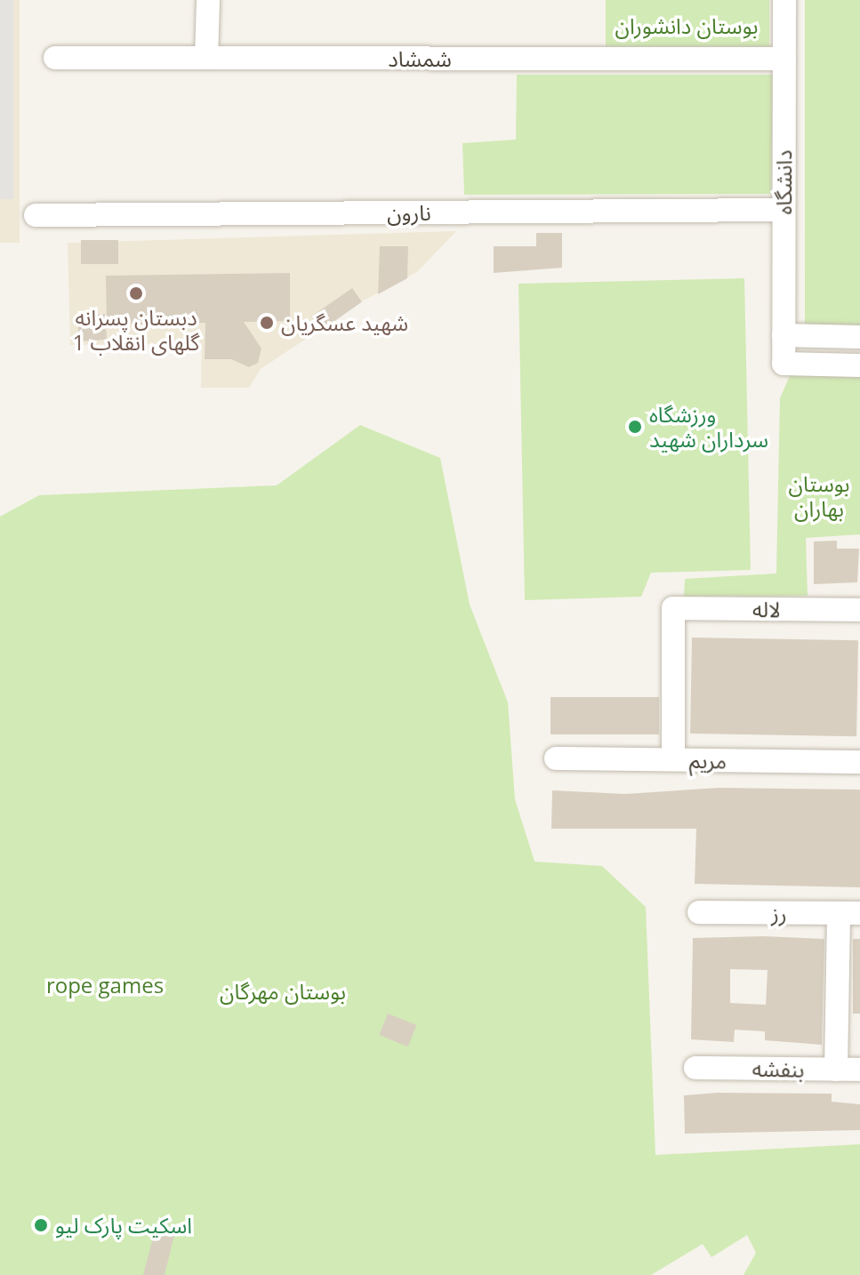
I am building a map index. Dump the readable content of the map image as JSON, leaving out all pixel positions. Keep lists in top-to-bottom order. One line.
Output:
{"streets":{"street":["شمشاد","دانشگاه","نارون","لاله","مریم","رز","بنفشه"]},"crossings":[["شمشاد","دانشگاه"],["دانشگاه","نارون"],["لاله","مریم"]],"parks":["بوستان دانشوران","بوستان بهاران","rope games","بوستان مهرگان"],"places":["دبستان پسرانه گلهای انقلاب 1","شهید عسگریان","ورزشگاه سرداران شهید","اسکیت پارک لیو"]}
